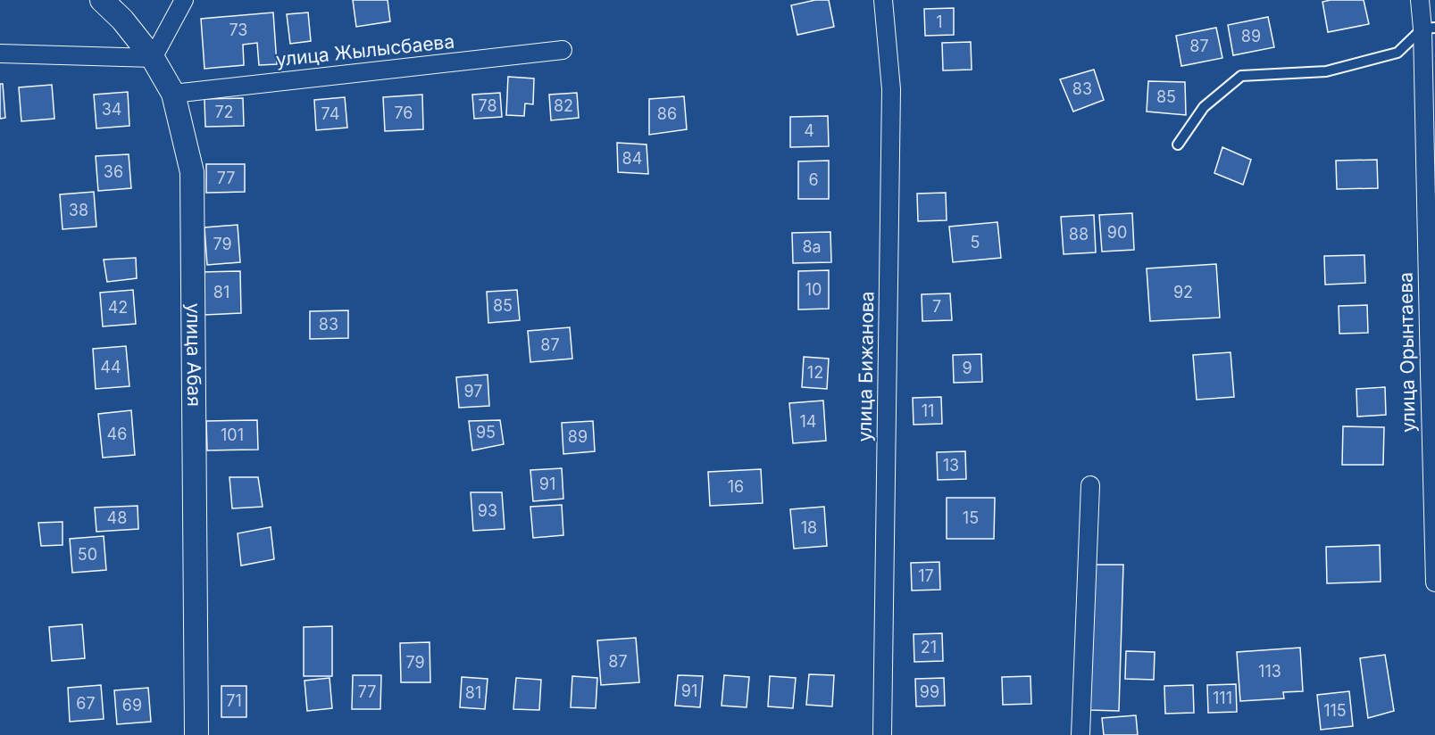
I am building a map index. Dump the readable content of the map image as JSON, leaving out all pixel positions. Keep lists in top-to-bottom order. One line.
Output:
{"streets":{"street":["улица Жылысбаева","улица Орынтаева","улица Абая","улица Бижанова"]},"crossings":[["улица Жылысбаева","улица Абая"]],"house_numbers":["1","73","89","87","83","85","78","82","34","72","76","74","86","4","84","36","77","6","38","90","88","5","79","8а","10","81","92","85","7","42","83","87","44","9","12","97","11","14","95","46","101","89","13","91","16","93","48","15","18","50","17","21","87","79","113","91","77","99","81","111","71","67","69","115"]}
